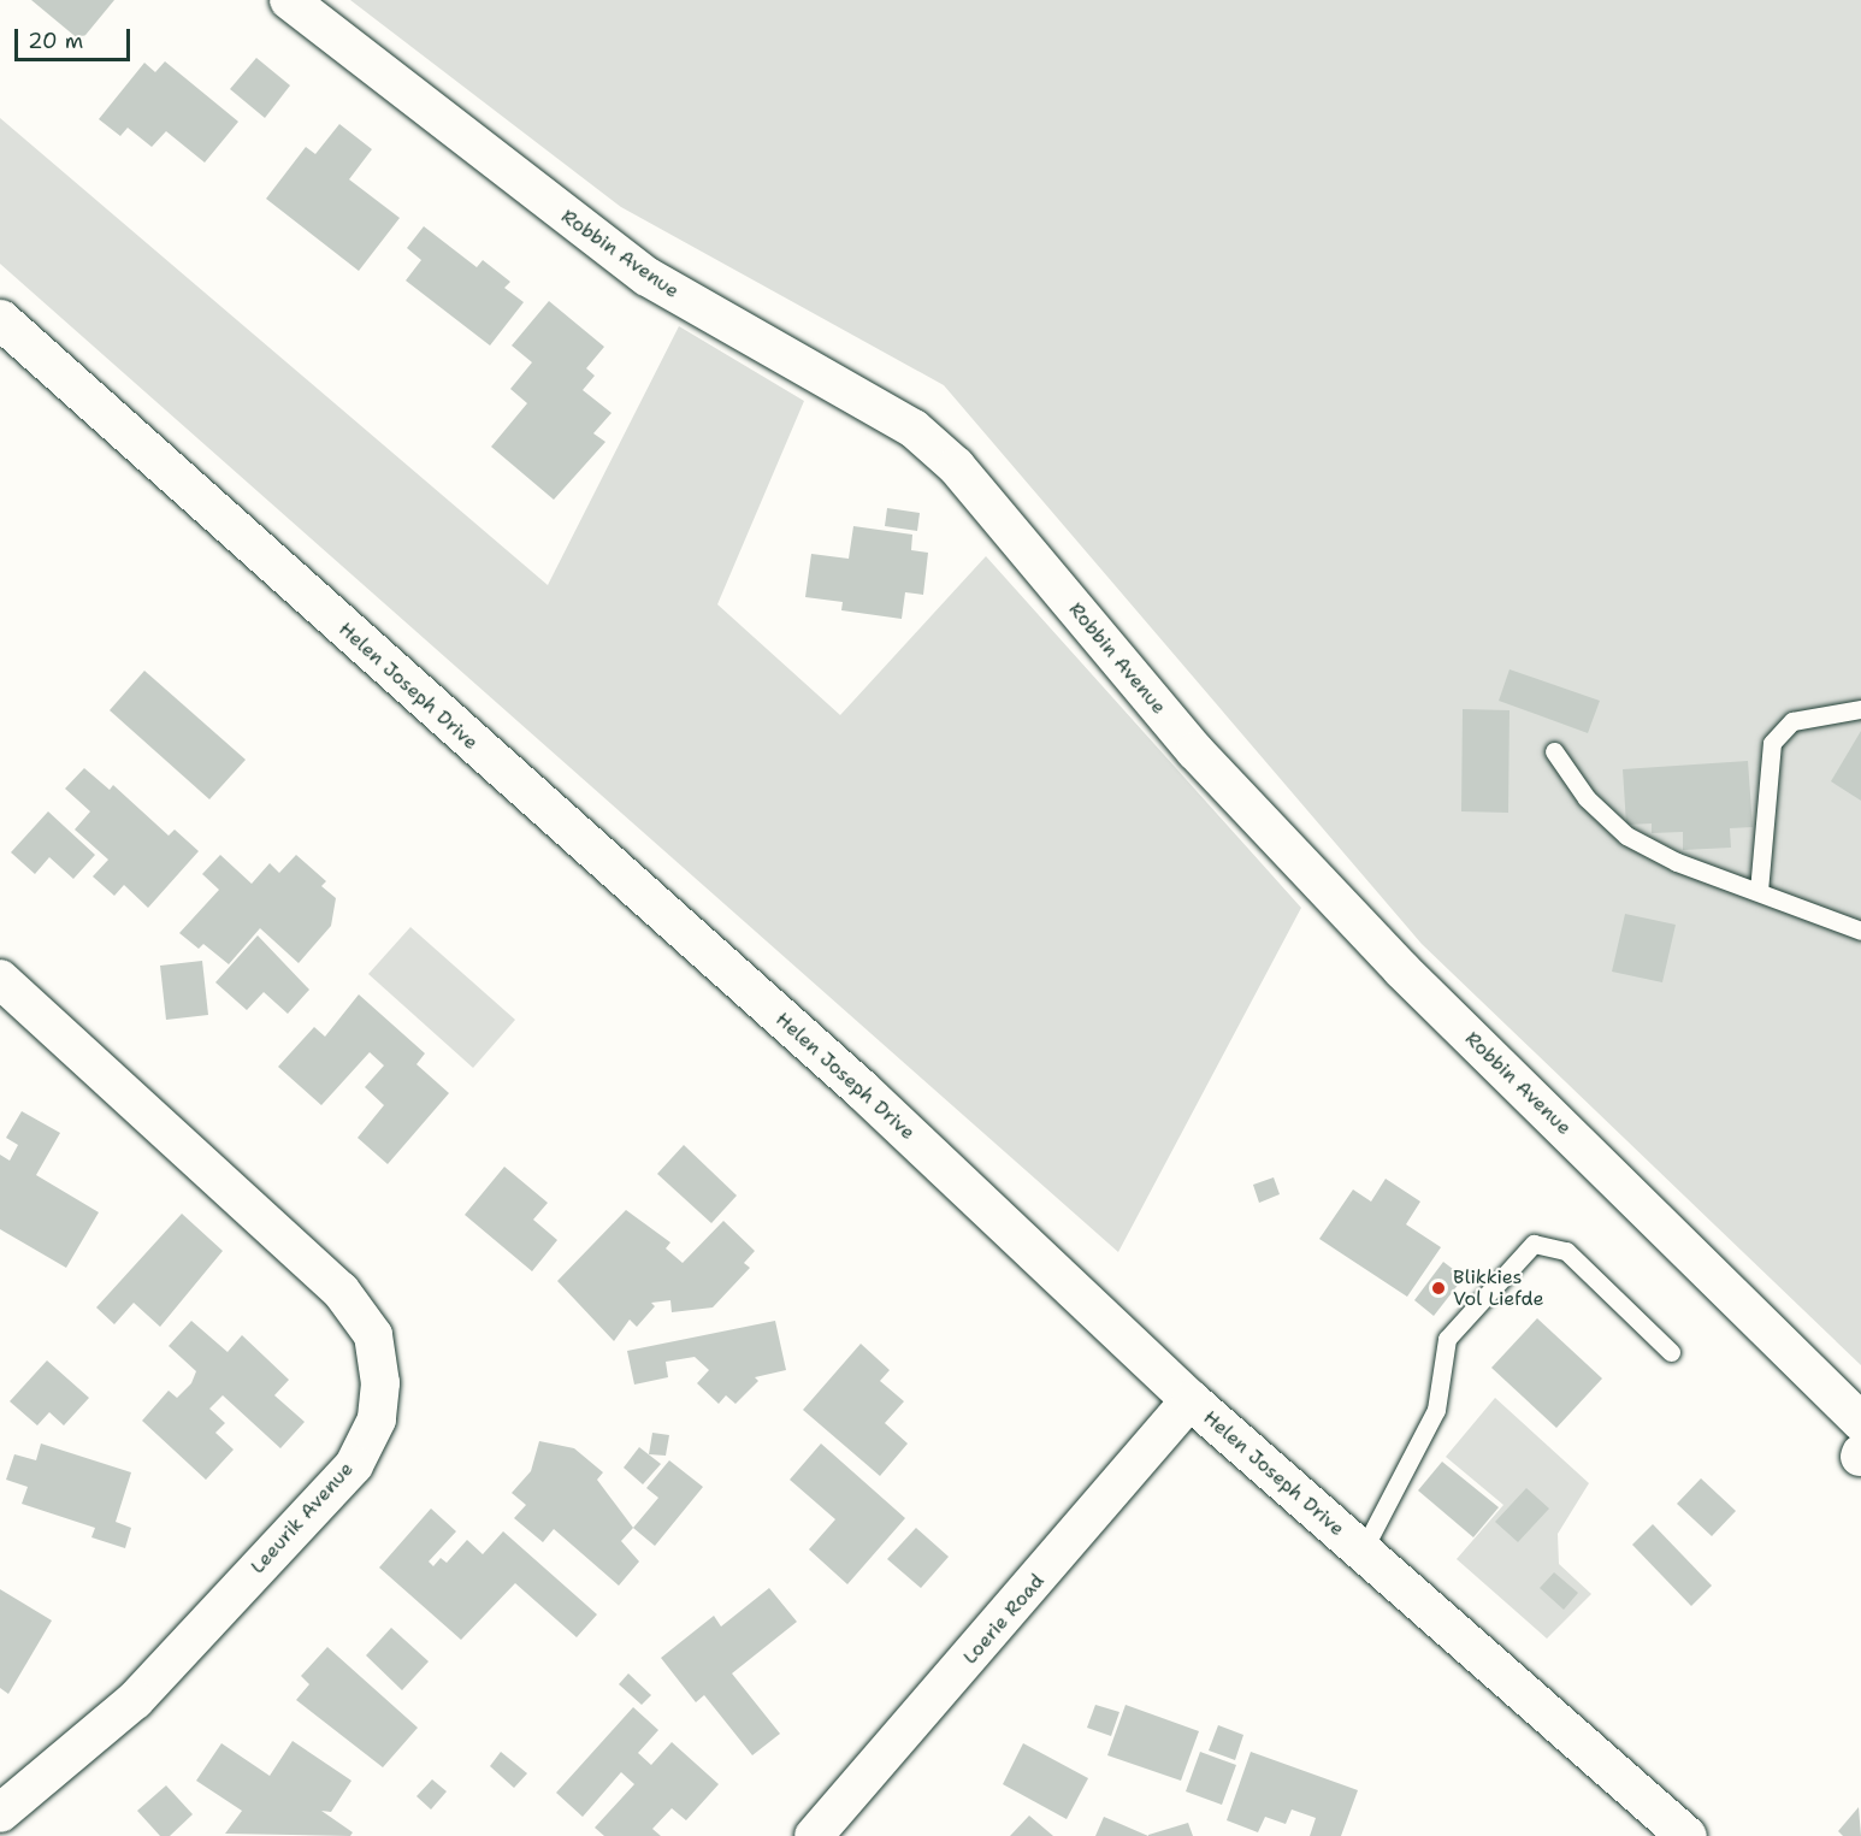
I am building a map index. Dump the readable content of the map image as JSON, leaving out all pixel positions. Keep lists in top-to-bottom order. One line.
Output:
{"streets":{"street":["Robbin Avenue","Helen Joseph Drive","Leeurik Avenue","Loerie Road"]},"crossings":[["Helen Joseph Drive","Loerie Road"]],"places":["Blikkies Vol Liefde"],"scale_bar":"20 m"}
